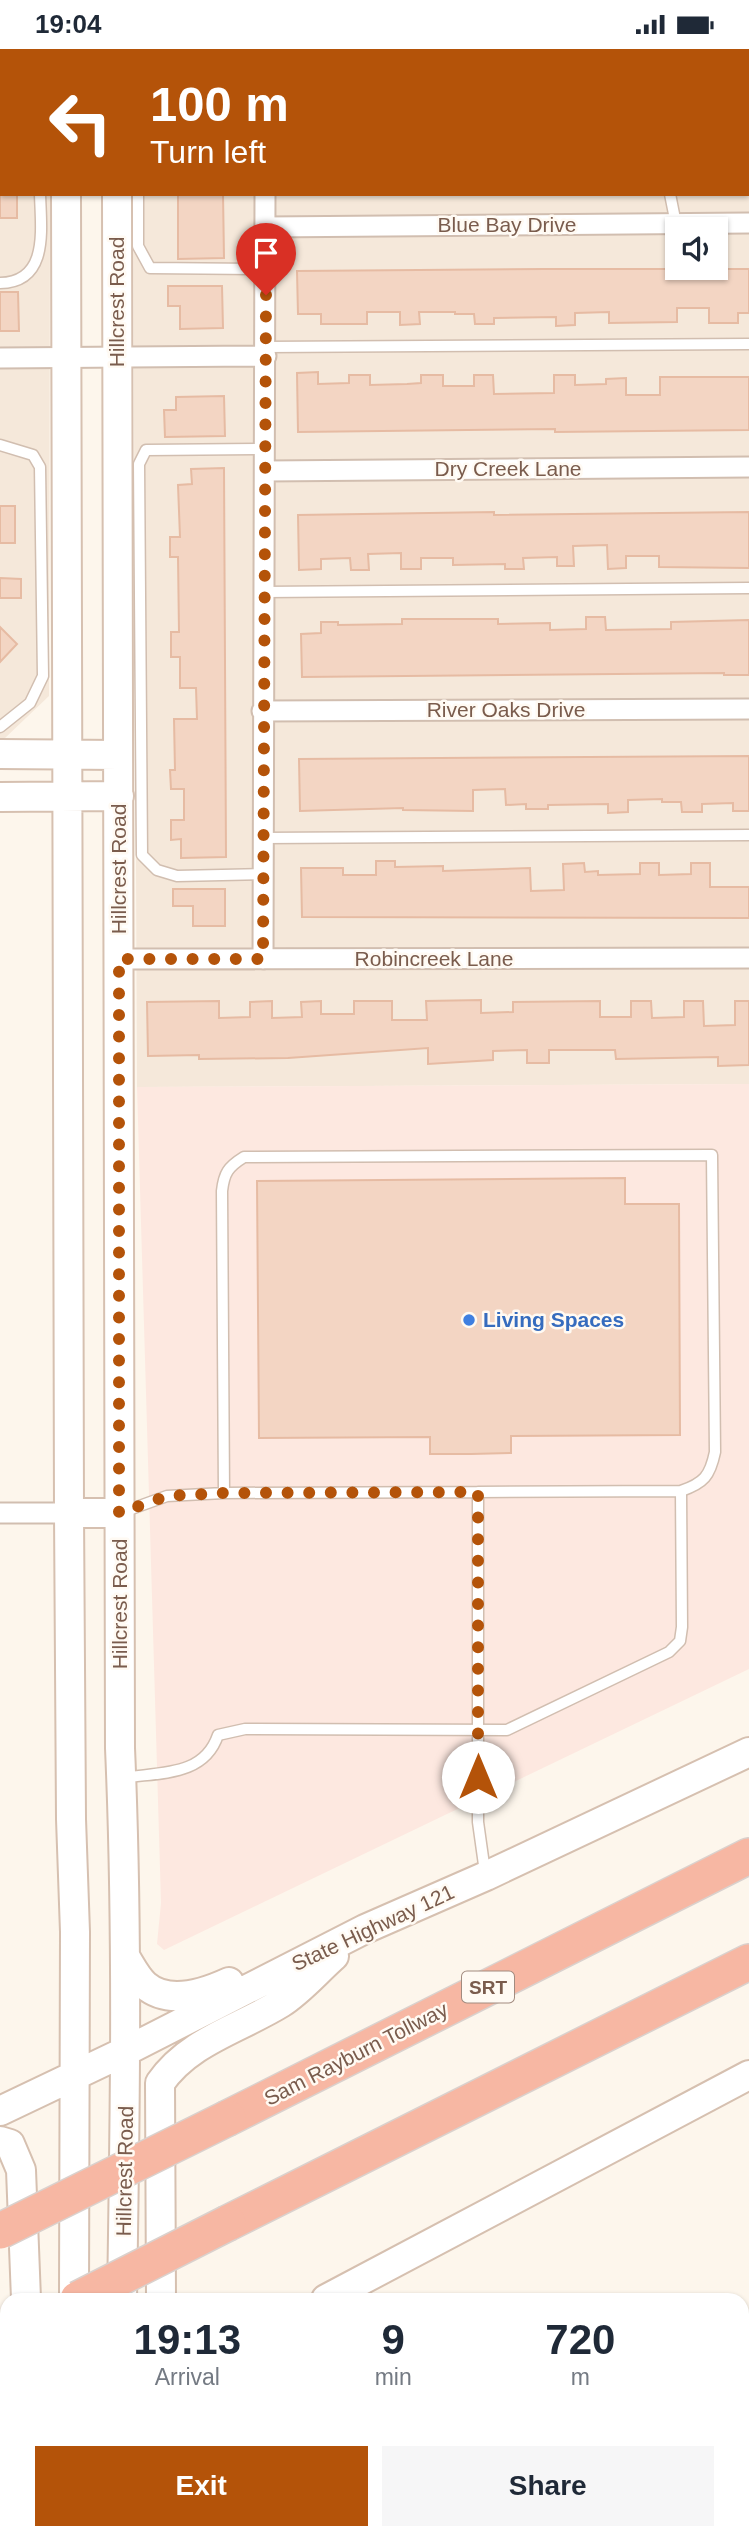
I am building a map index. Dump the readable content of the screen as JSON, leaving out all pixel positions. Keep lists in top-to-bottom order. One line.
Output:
{"streets":{"highway":["SRT","Sam Rayburn Tollway"],"main road":["Hillcrest Road","State Highway 121"],"street":["Blue Bay Drive","Dry Creek Lane","River Oaks Drive","Robincreek Lane"]},"crossings":[["Hillcrest Road","Robincreek Lane"],["Hillcrest Road","State Highway 121"]],"places":["Living Spaces"],"page":{"status":"19:04","turn":["100 m","Turn left"],"eta":["19:13","Arrival","9","min","720","m"],"buttons":["Exit","Share"]}}
